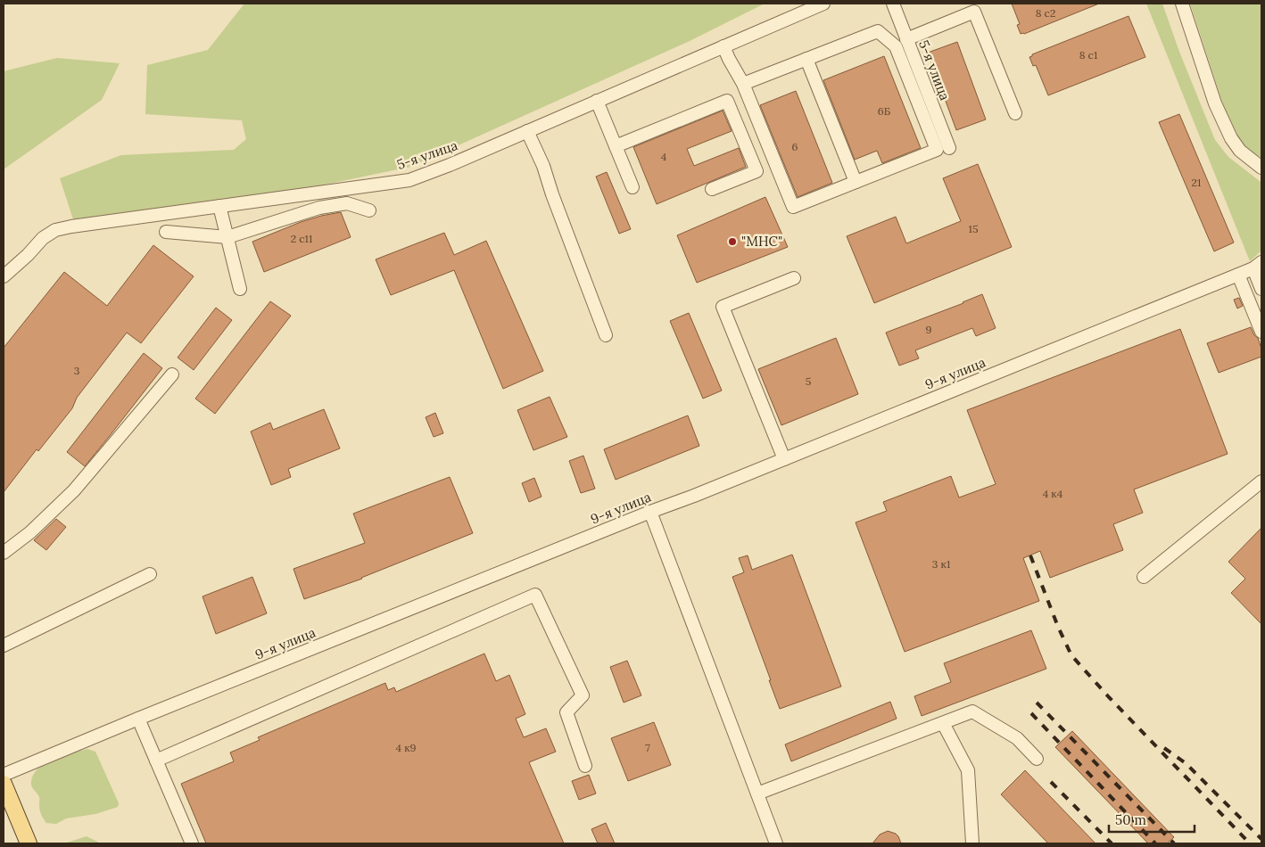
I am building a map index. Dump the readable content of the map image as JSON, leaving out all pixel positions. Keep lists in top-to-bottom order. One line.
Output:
{"streets":{"street":["5-я улица","9-я улица"]},"places":["\"МНС\""],"house_numbers":["8 с2","8 с1","6Б","6","4","21","15","2 с11","9","3","5","4 к4","3 к1","4 к9","7"],"scale_bar":"50 m"}
